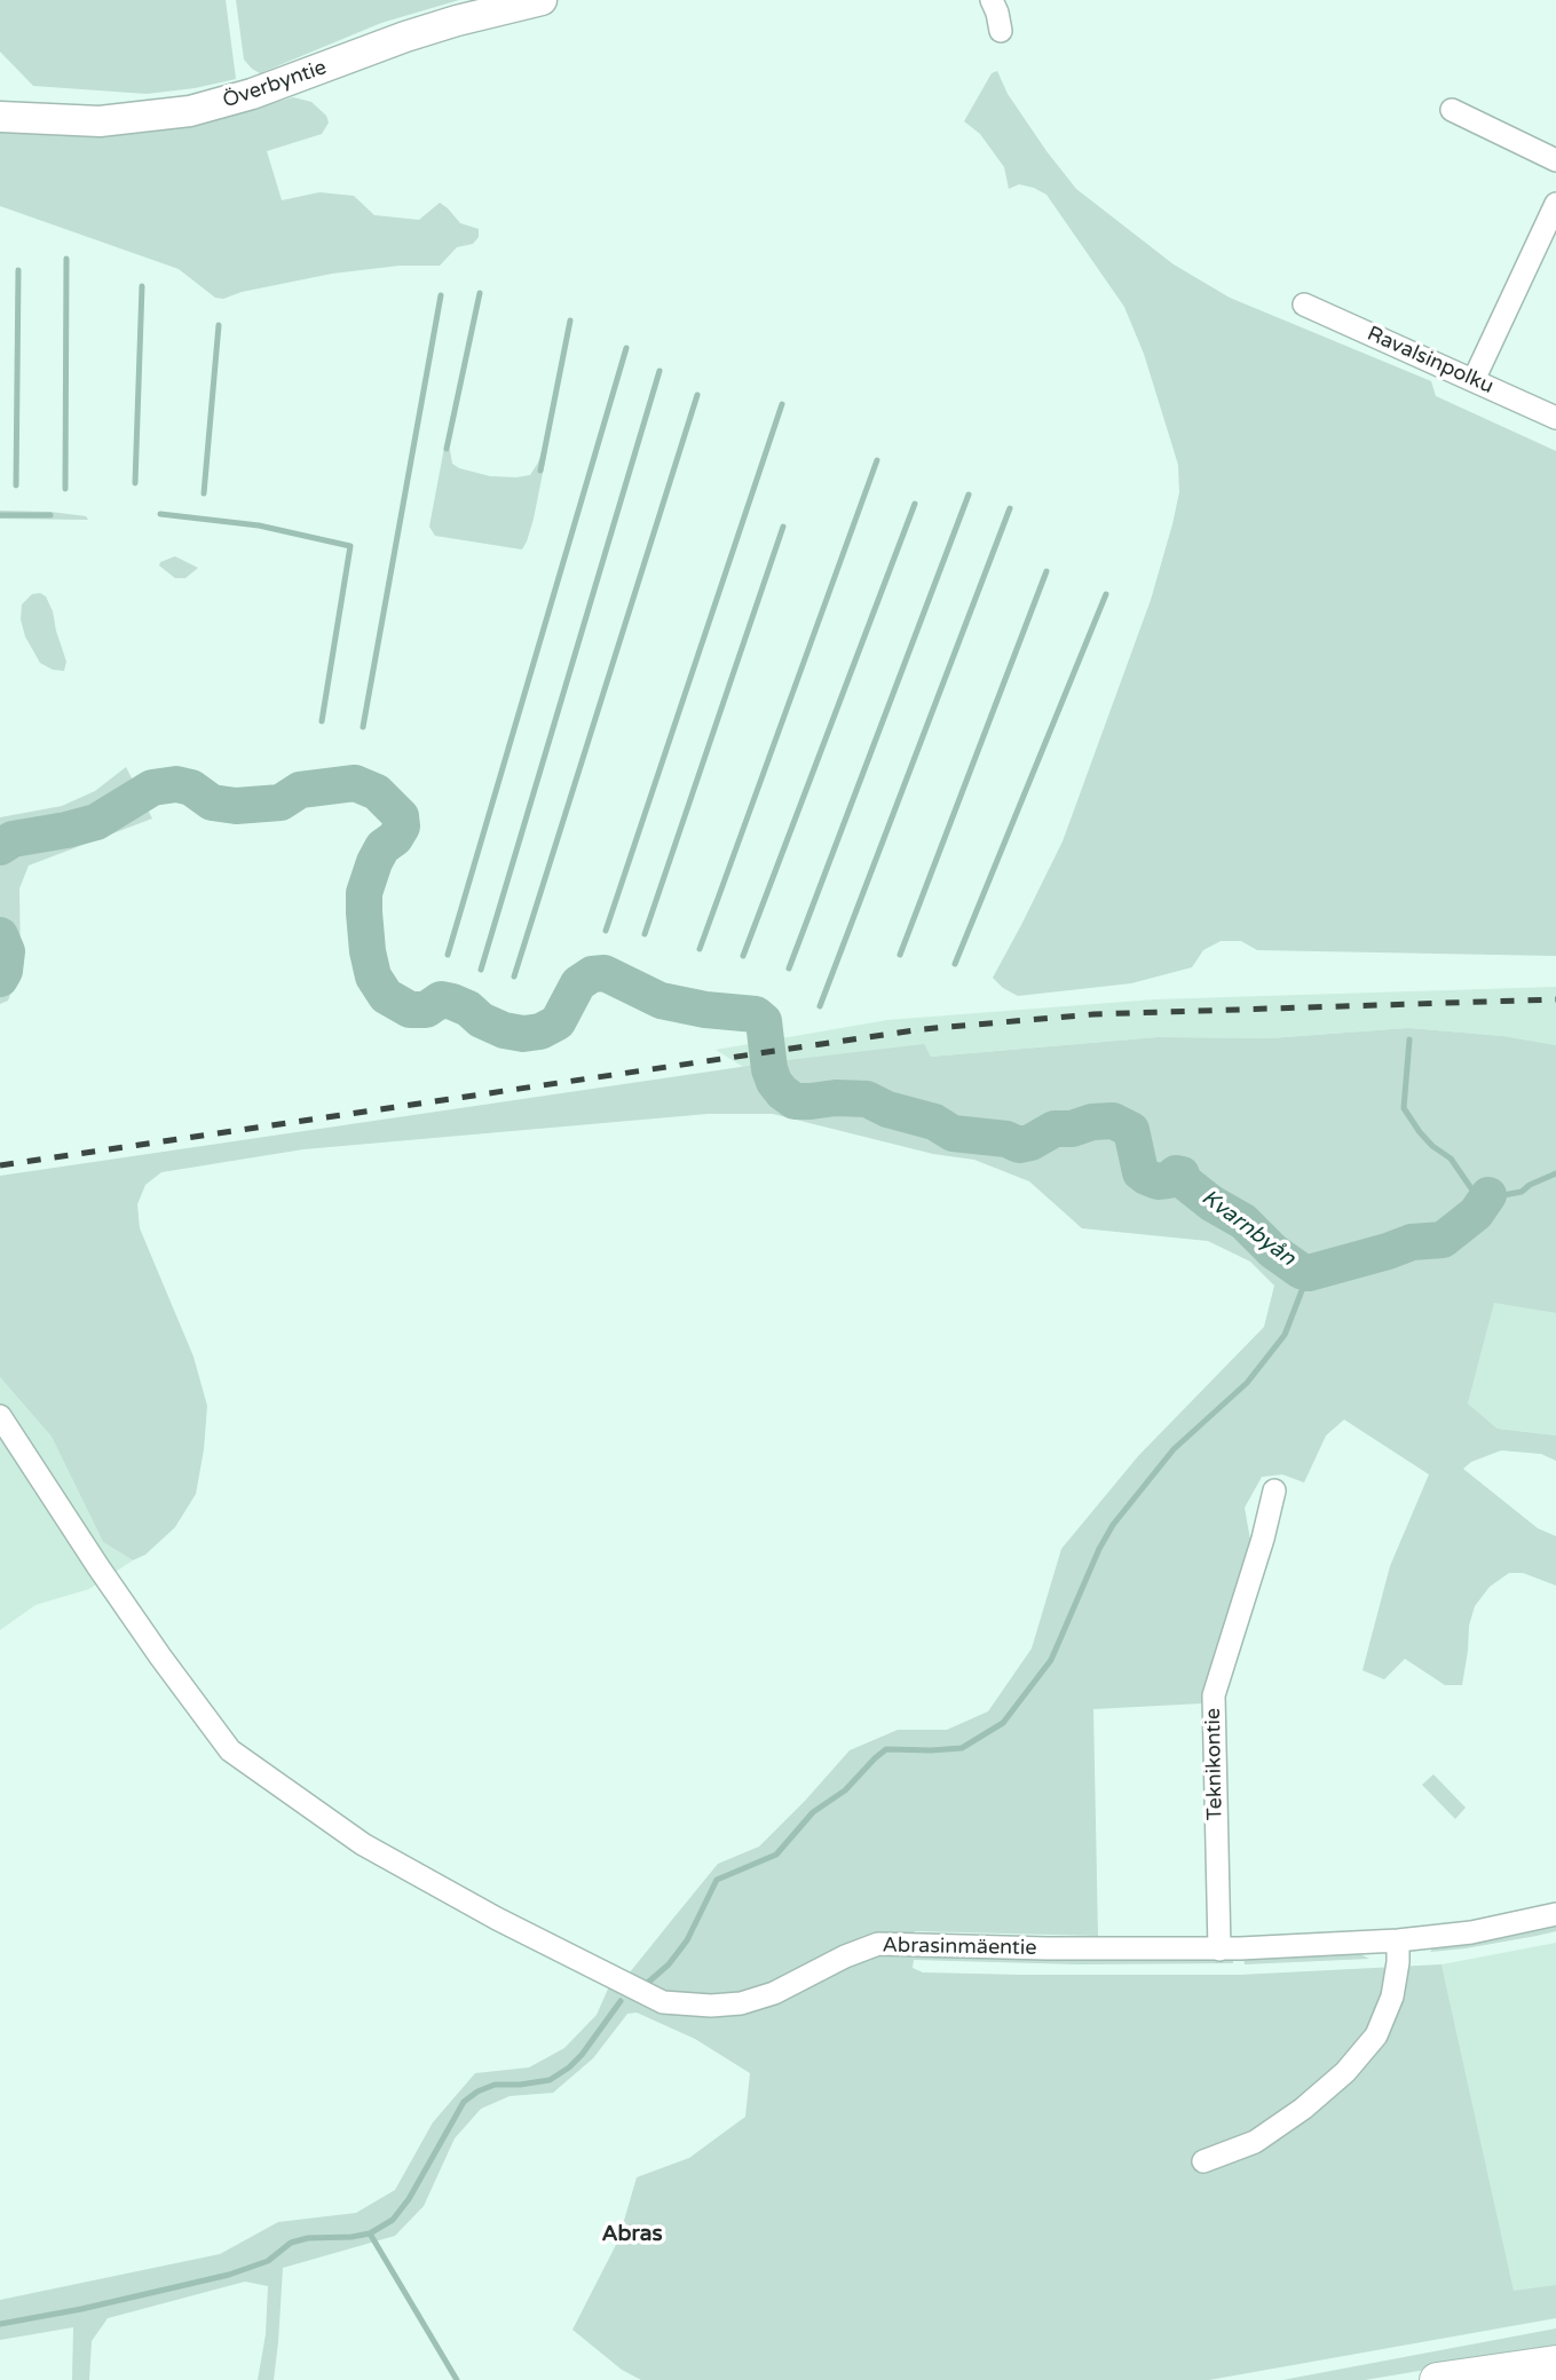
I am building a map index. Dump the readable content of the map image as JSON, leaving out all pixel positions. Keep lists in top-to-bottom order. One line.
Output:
{"streets":{"street":["Överbyntie","Ravalsinpolku","Teknikontie","Abrasinmäentie"]},"crossings":[["Teknikontie","Abrasinmäentie"]],"districts":["Abras"],"water":["Kvarnbyån"]}
